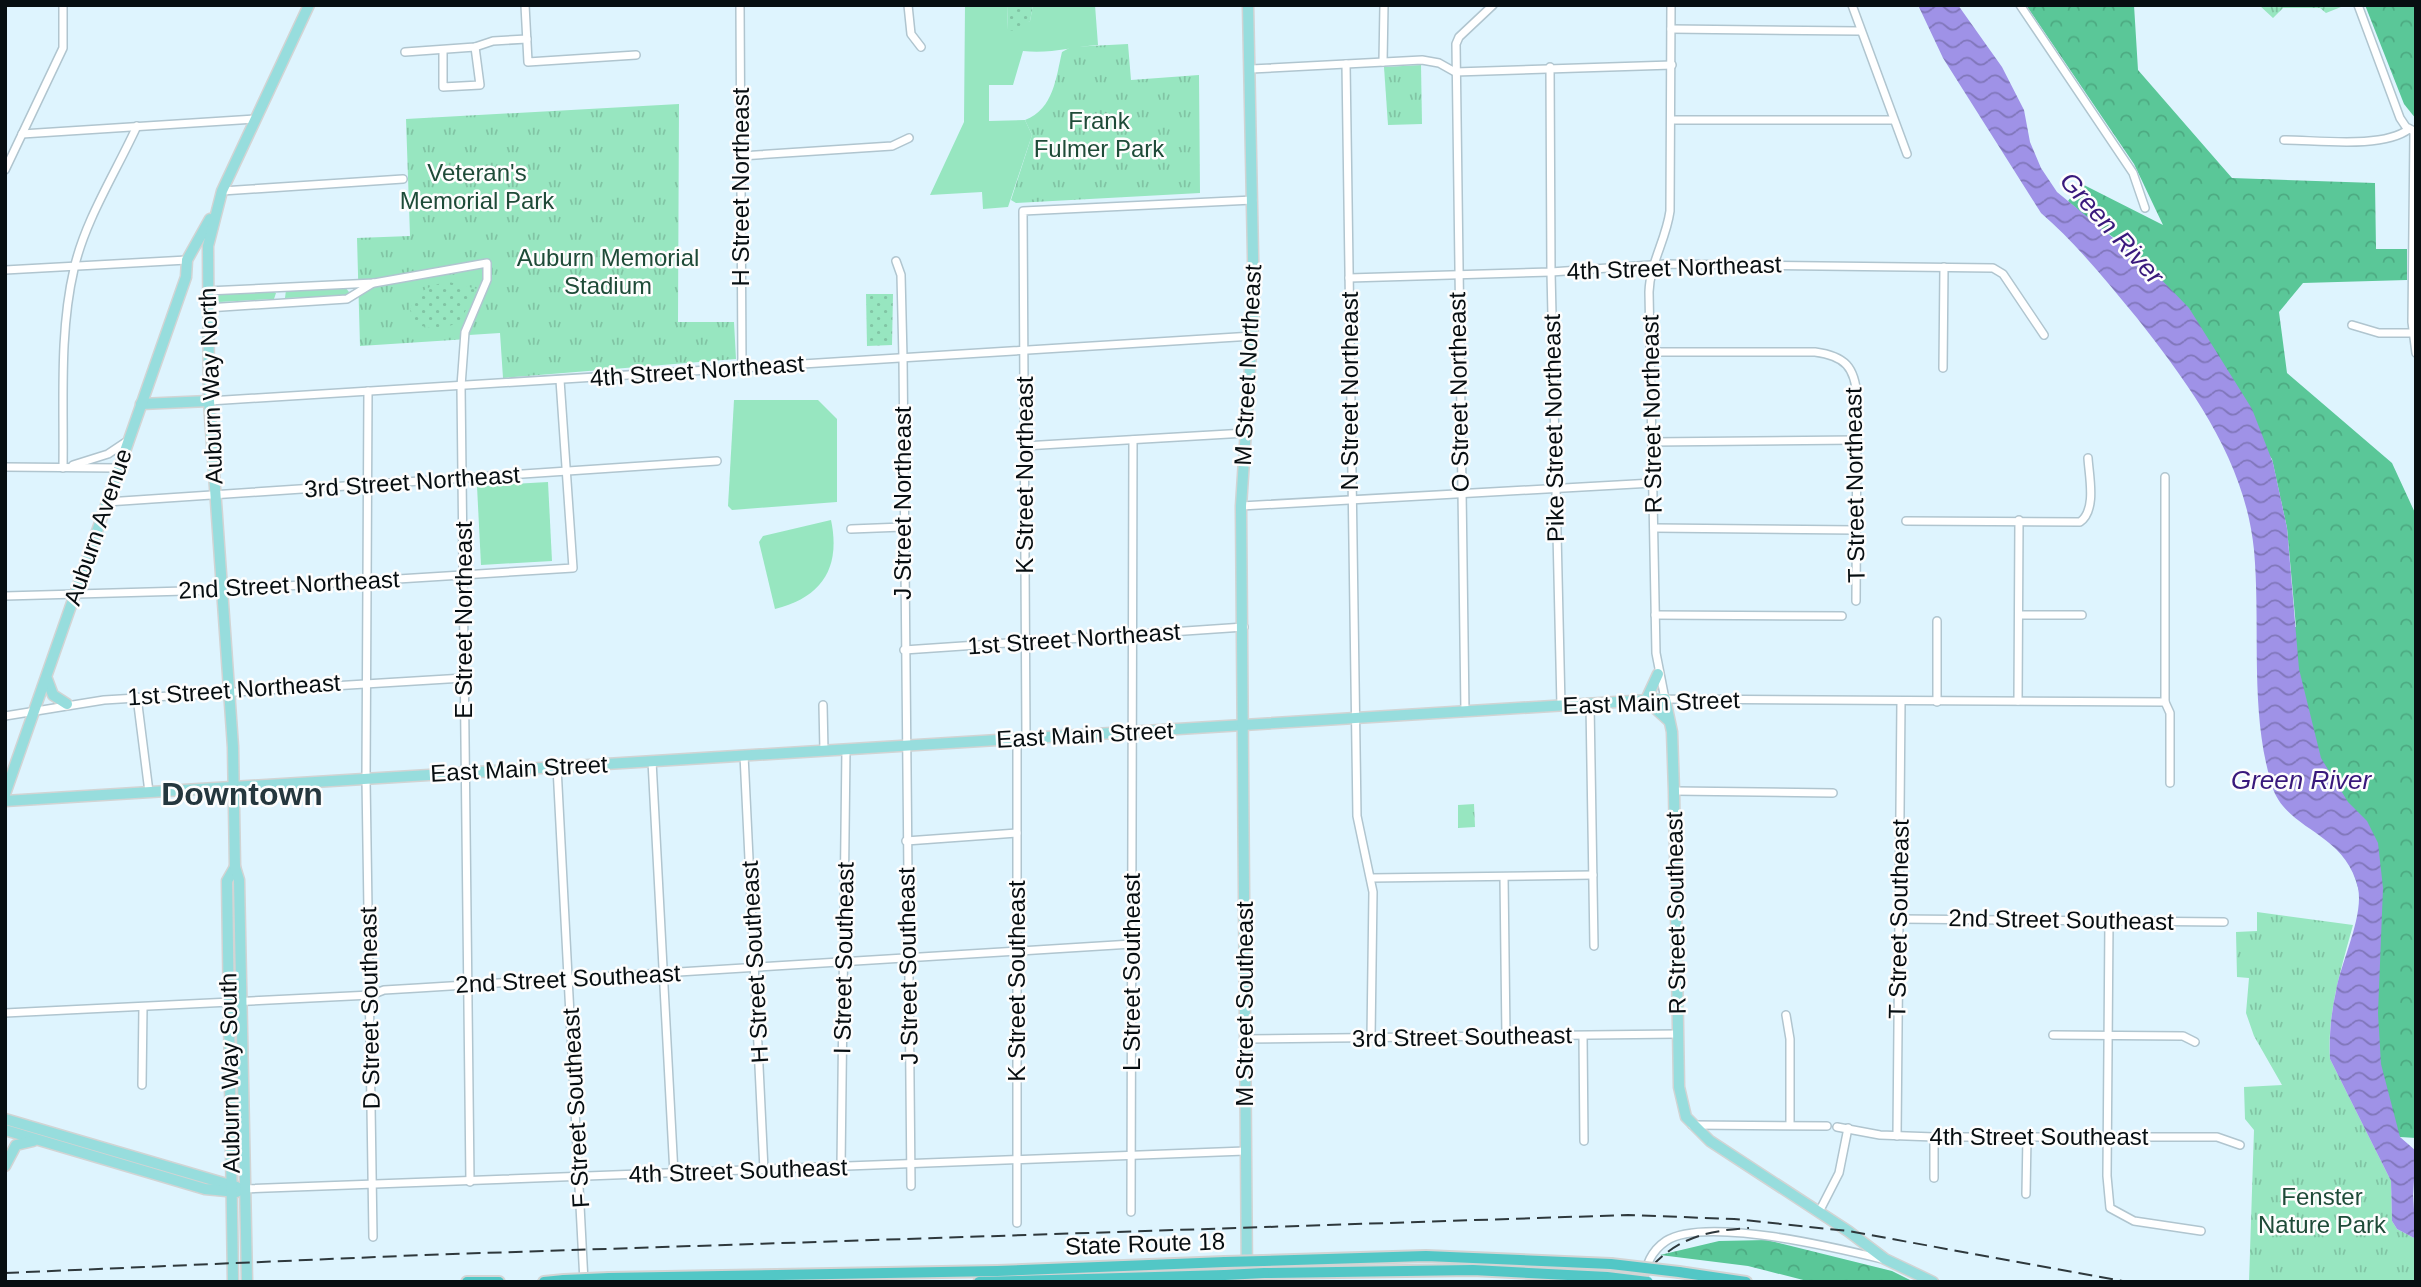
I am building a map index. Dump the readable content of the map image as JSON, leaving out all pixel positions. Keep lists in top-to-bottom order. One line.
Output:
{"streets":{"highway":["State Route 18"],"main road":["4th Street Northeast","M Street Northeast","Auburn Way North","Auburn Avenue","East Main Street","R Street Southeast","M Street Southeast","Auburn Way South"],"street":["H Street Northeast","N Street Northeast","O Street Northeast","R Street Northeast","Pike Street Northeast","K Street Northeast","3rd Street Northeast","T Street Northeast","J Street Northeast","2nd Street Northeast","E Street Northeast","1st Street Northeast","T Street Southeast","2nd Street Southeast","I Street Southeast","H Street Southeast","J Street Southeast","L Street Southeast","K Street Southeast","D Street Southeast","3rd Street Southeast","F Street Southeast","4th Street Southeast"]},"crossings":[["H Street Northeast","4th Street Northeast"],["4th Street Northeast","M Street Northeast"],["4th Street Northeast","Auburn Way North"],["4th Street Northeast","N Street Northeast"],["4th Street Northeast","O Street Northeast"],["4th Street Northeast","R Street Northeast"],["4th Street Northeast","Pike Street Northeast"],["4th Street Northeast","K Street Northeast"],["4th Street Northeast","J Street Northeast"],["4th Street Northeast","Auburn Avenue"],["4th Street Northeast","E Street Northeast"],["4th Street Northeast","D Street Southeast"],["M Street Northeast","K Street Northeast"],["M Street Northeast","1st Street Northeast"],["M Street Northeast","East Main Street"],["M Street Northeast","M Street Southeast"],["Auburn Way North","3rd Street Northeast"],["Auburn Way North","Auburn Avenue"],["Auburn Way North","2nd Street Northeast"],["Auburn Way North","1st Street Northeast"],["Auburn Way North","East Main Street"],["Auburn Way North","Auburn Way South"],["N Street Northeast","East Main Street"],["N Street Northeast","3rd Street Southeast"],["O Street Northeast","East Main Street"],["R Street Northeast","T Street Northeast"],["R Street Northeast","East Main Street"],["R Street Northeast","R Street Southeast"],["Pike Street Northeast","East Main Street"],["K Street Northeast","1st Street Northeast"],["K Street Northeast","East Main Street"],["K Street Northeast","K Street Southeast"],["3rd Street Northeast","Auburn Avenue"],["3rd Street Northeast","2nd Street Northeast"],["3rd Street Northeast","E Street Northeast"],["3rd Street Northeast","D Street Southeast"],["J Street Northeast","1st Street Northeast"],["J Street Northeast","East Main Street"],["J Street Northeast","J Street Southeast"],["Auburn Avenue","2nd Street Northeast"],["Auburn Avenue","1st Street Northeast"],["2nd Street Northeast","E Street Northeast"],["2nd Street Northeast","D Street Southeast"],["E Street Northeast","1st Street Northeast"],["E Street Northeast","East Main Street"],["E Street Northeast","2nd Street Southeast"],["E Street Northeast","4th Street Southeast"],["1st Street Northeast","L Street Southeast"],["1st Street Northeast","D Street Southeast"],["East Main Street","R Street Southeast"],["East Main Street","T Street Southeast"],["East Main Street","I Street Southeast"],["East Main Street","H Street Southeast"],["East Main Street","J Street Southeast"],["East Main Street","L Street Southeast"],["East Main Street","K Street Southeast"],["East Main Street","M Street Southeast"],["East Main Street","D Street Southeast"],["East Main Street","Auburn Way South"],["East Main Street","F Street Southeast"],["R Street Southeast","3rd Street Southeast"],["T Street Southeast","2nd Street Southeast"],["T Street Southeast","4th Street Southeast"],["2nd Street Southeast","I Street Southeast"],["2nd Street Southeast","H Street Southeast"],["2nd Street Southeast","J Street Southeast"],["2nd Street Southeast","L Street Southeast"],["2nd Street Southeast","K Street Southeast"],["2nd Street Southeast","D Street Southeast"],["2nd Street Southeast","Auburn Way South"],["2nd Street Southeast","F Street Southeast"],["I Street Southeast","4th Street Southeast"],["H Street Southeast","4th Street Southeast"],["J Street Southeast","4th Street Southeast"],["L Street Southeast","4th Street Southeast"],["K Street Southeast","4th Street Southeast"],["M Street Southeast","3rd Street Southeast"],["M Street Southeast","4th Street Southeast"],["D Street Southeast","4th Street Southeast"],["Auburn Way South","4th Street Southeast"],["F Street Southeast","4th Street Southeast"]],"districts":["Downtown"],"water":["Green River"],"parks":["Frank Fulmer Park","Veteran's Memorial Park","Auburn Memorial Stadium","Fenster Nature Park"]}
